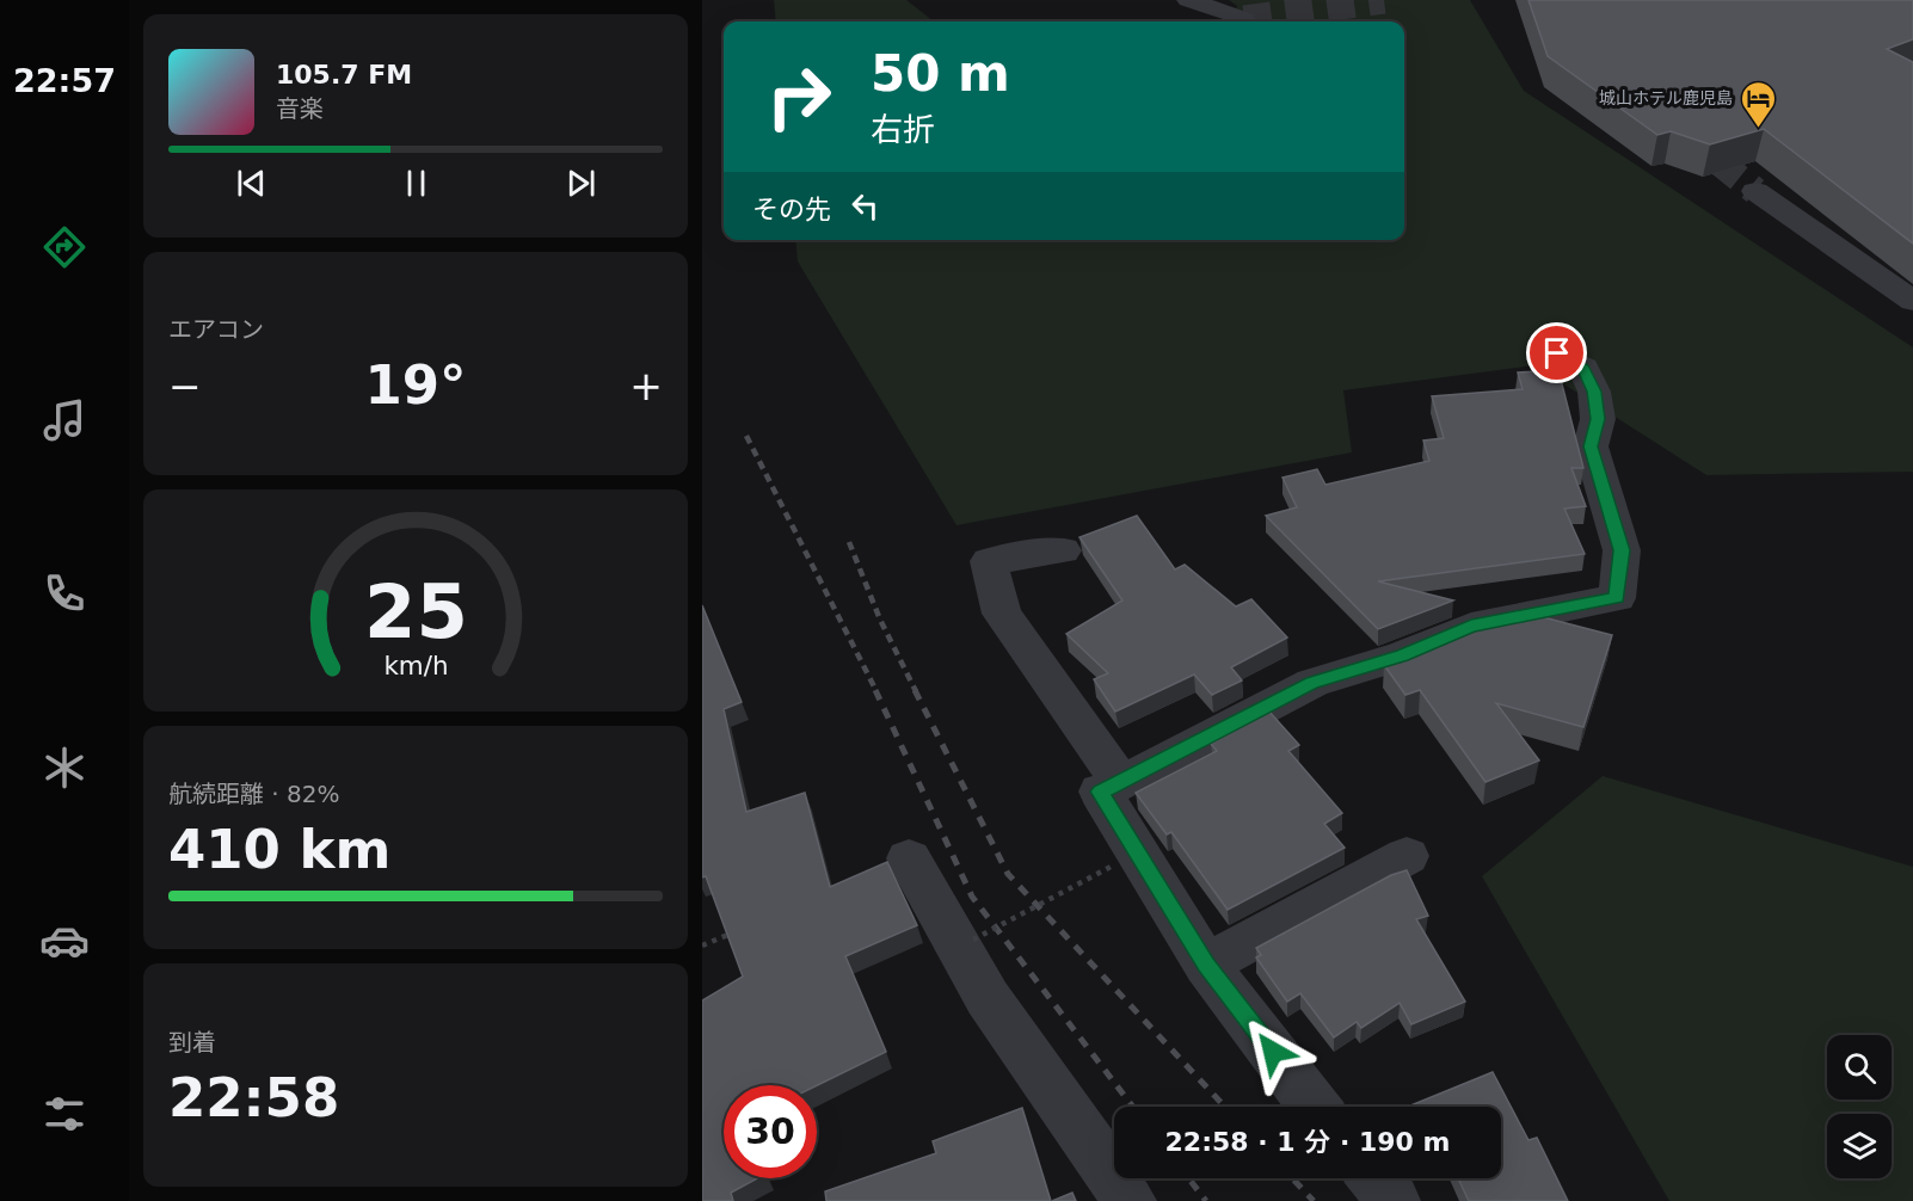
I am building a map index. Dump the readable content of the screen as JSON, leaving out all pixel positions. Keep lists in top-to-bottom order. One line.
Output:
{"places":{"hotel":["城山ホテル鹿児島"]},"page":{"tabs":"22:57","turn":["50 m","右折"],"song":["105.7 FM","音楽"],"then":"その先","tile":["エアコン",["航続距離 · 82%","410 km"],["到着","22:58"]],"heat":["−","19°","+"],"limit":"30","trip":"22:58 · 1 分 · 190 m","gauge":["25","km/h"]}}
